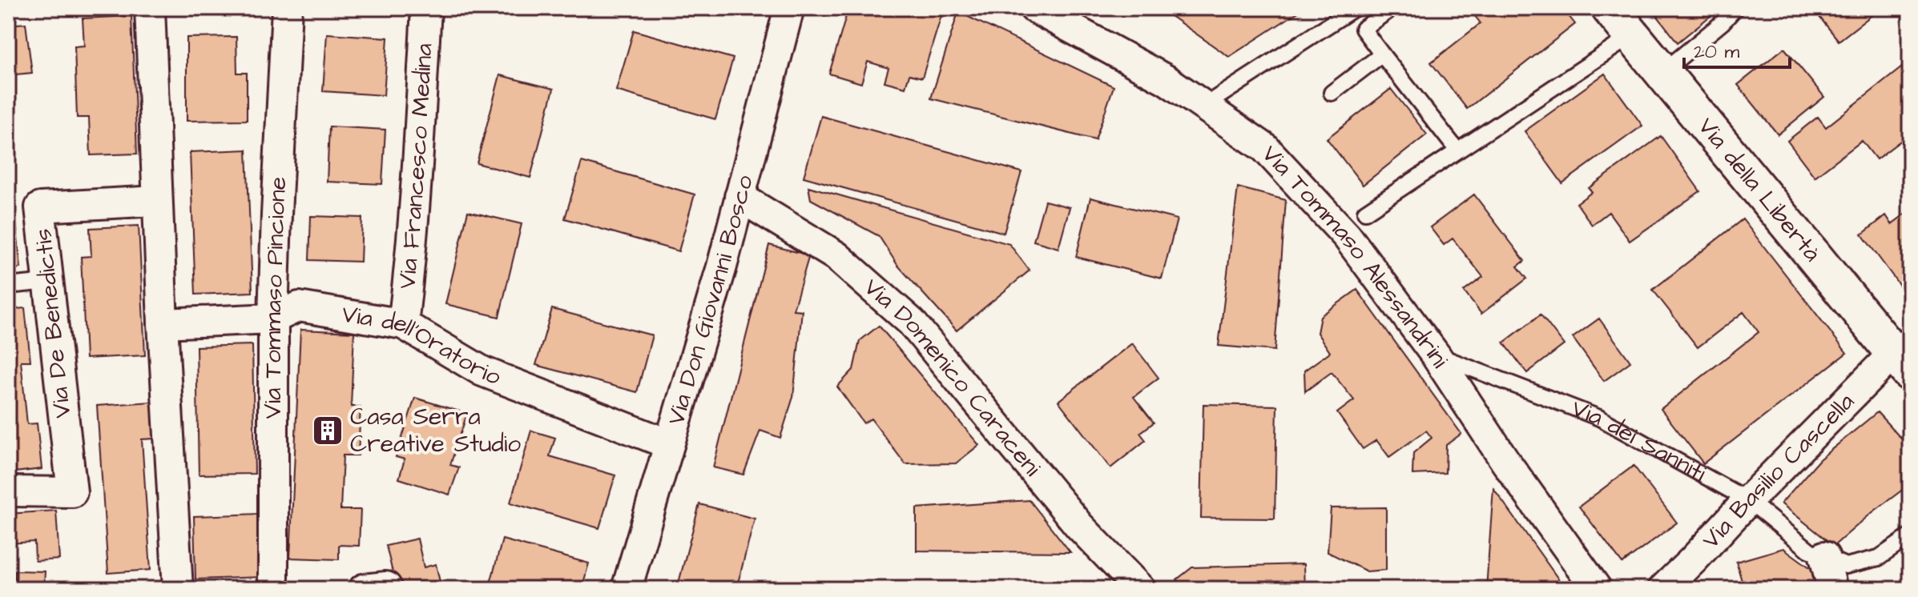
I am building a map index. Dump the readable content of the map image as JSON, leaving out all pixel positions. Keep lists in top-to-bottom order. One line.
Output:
{"streets":{"main road":["Via della Libertà"],"street":["Via Francesco Medina","Via Tommaso Alessandrini","Via Tommaso Pincione","Via Don Giovanni Bosco","Via De Benedictis","Via dell'Oratorio","Via Domenico Caraceni","Via Basilio Cascella"],"lane":["Via dei Sanniti"]},"crossings":[["Via Francesco Medina","Via dell'Oratorio"],["Via della Libertà","Via Basilio Cascella"],["Via Tommaso Alessandrini","Via dei Sanniti"],["Via Tommaso Pincione","Via dell'Oratorio"],["Via Don Giovanni Bosco","Via dell'Oratorio"],["Via Don Giovanni Bosco","Via Domenico Caraceni"],["Via dei Sanniti","Via Basilio Cascella"]],"places":{"building":["Casa Serra Creative Studio"]},"scale_bar":"20 m"}
